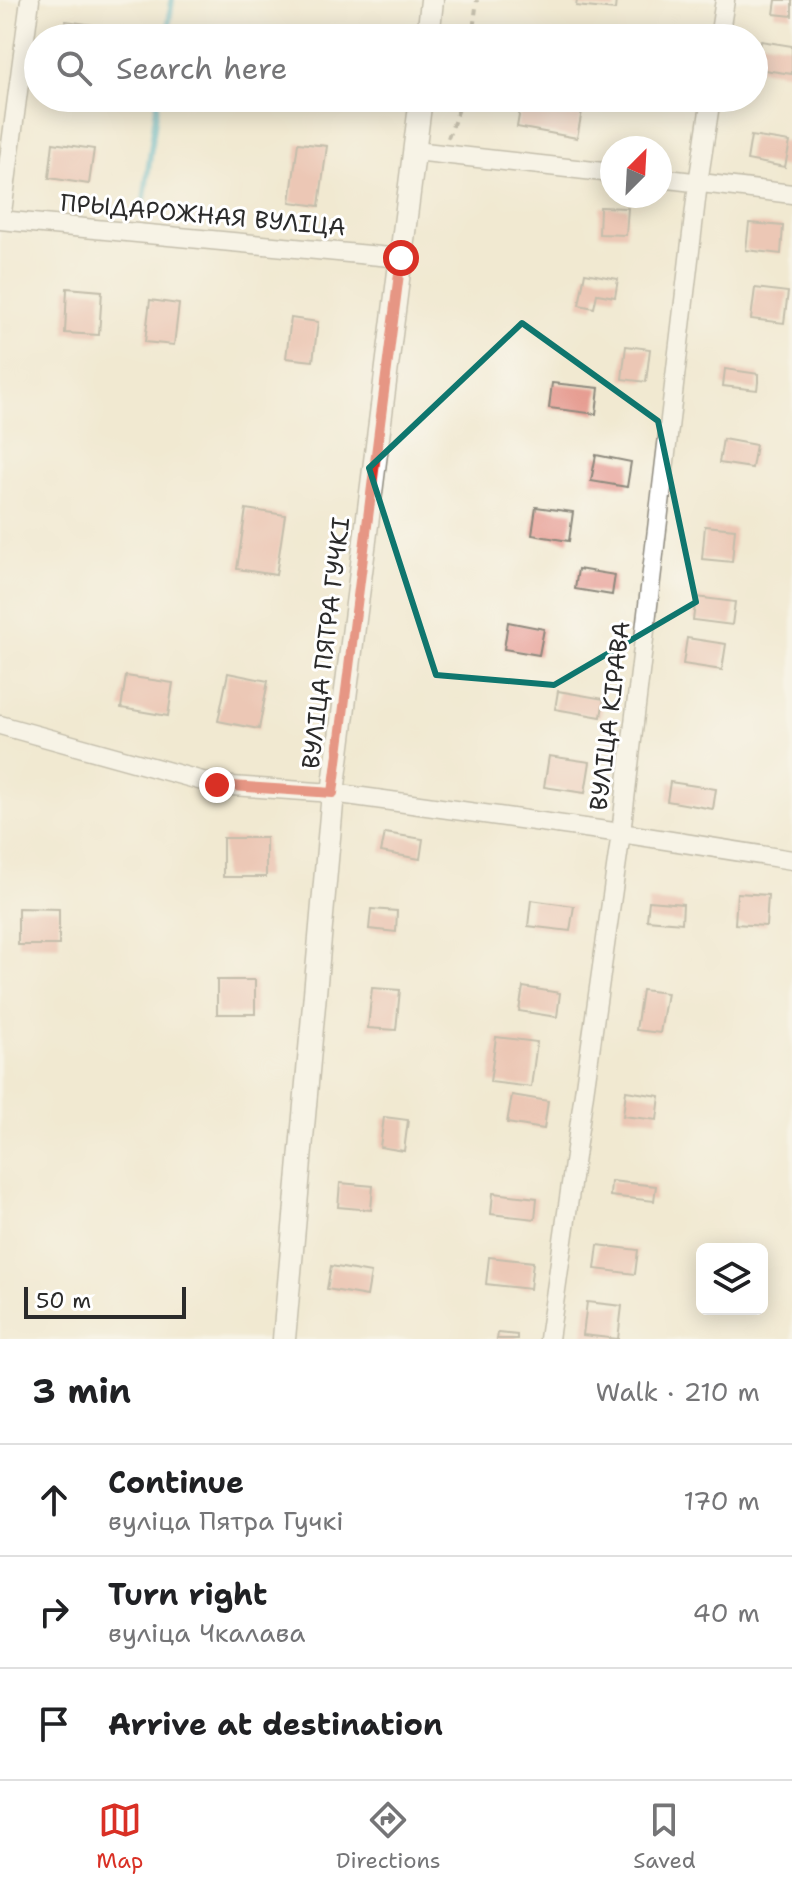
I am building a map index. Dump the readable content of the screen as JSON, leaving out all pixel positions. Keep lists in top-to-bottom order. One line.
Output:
{"streets":{"street":["ПРЫДАРОЖНАЯ ВУЛІЦА","ВУЛІЦА ПЯТРА ГУЧКІ","ВУЛІЦА КІРАВА"]},"crossings":[["ПРЫДАРОЖНАЯ ВУЛІЦА","ВУЛІЦА ПЯТРА ГУЧКІ"]],"scale_bar":"50 m","north":"top right","page":{"search":"Search here","scale":"50 m","heading":["3 min","Walk · 210 m"],"list":[["Continue","вуліца Пятра Гучкі","170 m"],["Turn right","вуліца Чкалава","40 m"],"Arrive at destination"],"nav":["Map","Directions","Saved"]}}
